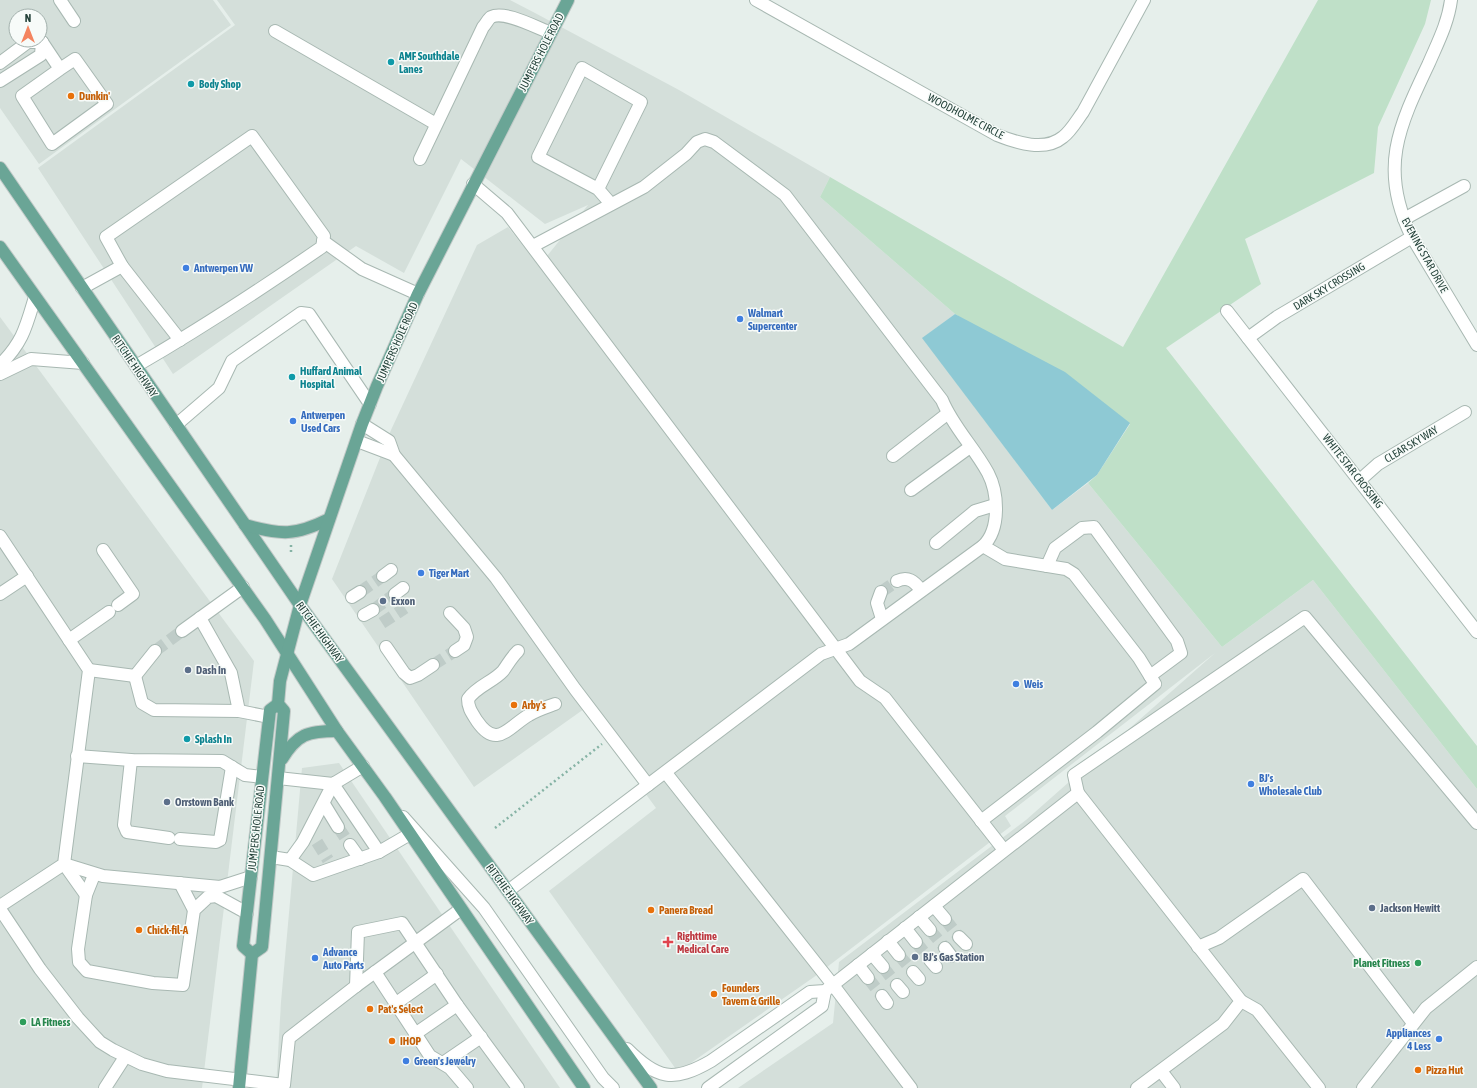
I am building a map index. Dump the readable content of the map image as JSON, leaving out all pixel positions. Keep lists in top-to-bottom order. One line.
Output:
{"streets":{"main road":["JUMPERS HOLE ROAD","RITCHIE HIGHWAY"],"street":["WOODHOLME CIRCLE","EVENING STAR DRIVE","DARK SKY CROSSING","CLEAR SKY WAY","WHITE STAR CROSSING"]},"crossings":[["JUMPERS HOLE ROAD","RITCHIE HIGHWAY"],["EVENING STAR DRIVE","DARK SKY CROSSING"],["DARK SKY CROSSING","WHITE STAR CROSSING"],["CLEAR SKY WAY","WHITE STAR CROSSING"]],"places":{"other":["AMF Southdale Lanes","Body Shop","Dunkin'","Antwerpen VW","Walmart Supercenter","Huffard Animal Hospital","Antwerpen Used Cars","Tiger Mart","Exxon","Dash In","Weis","Arby's","Splash In","BJ's Wholesale Club","Orrstown Bank","Jackson Hewitt","Panera Bread","Chick-fil-A","BJ's Gas Station","Advance Auto Parts","Planet Fitness","Founders Tavern & Grille","Pat's Select","LA Fitness","Appliances 4 Less","IHOP","Green's Jewelry","Pizza Hut"],"health":["Righttime Medical Care"]},"north":"top"}
